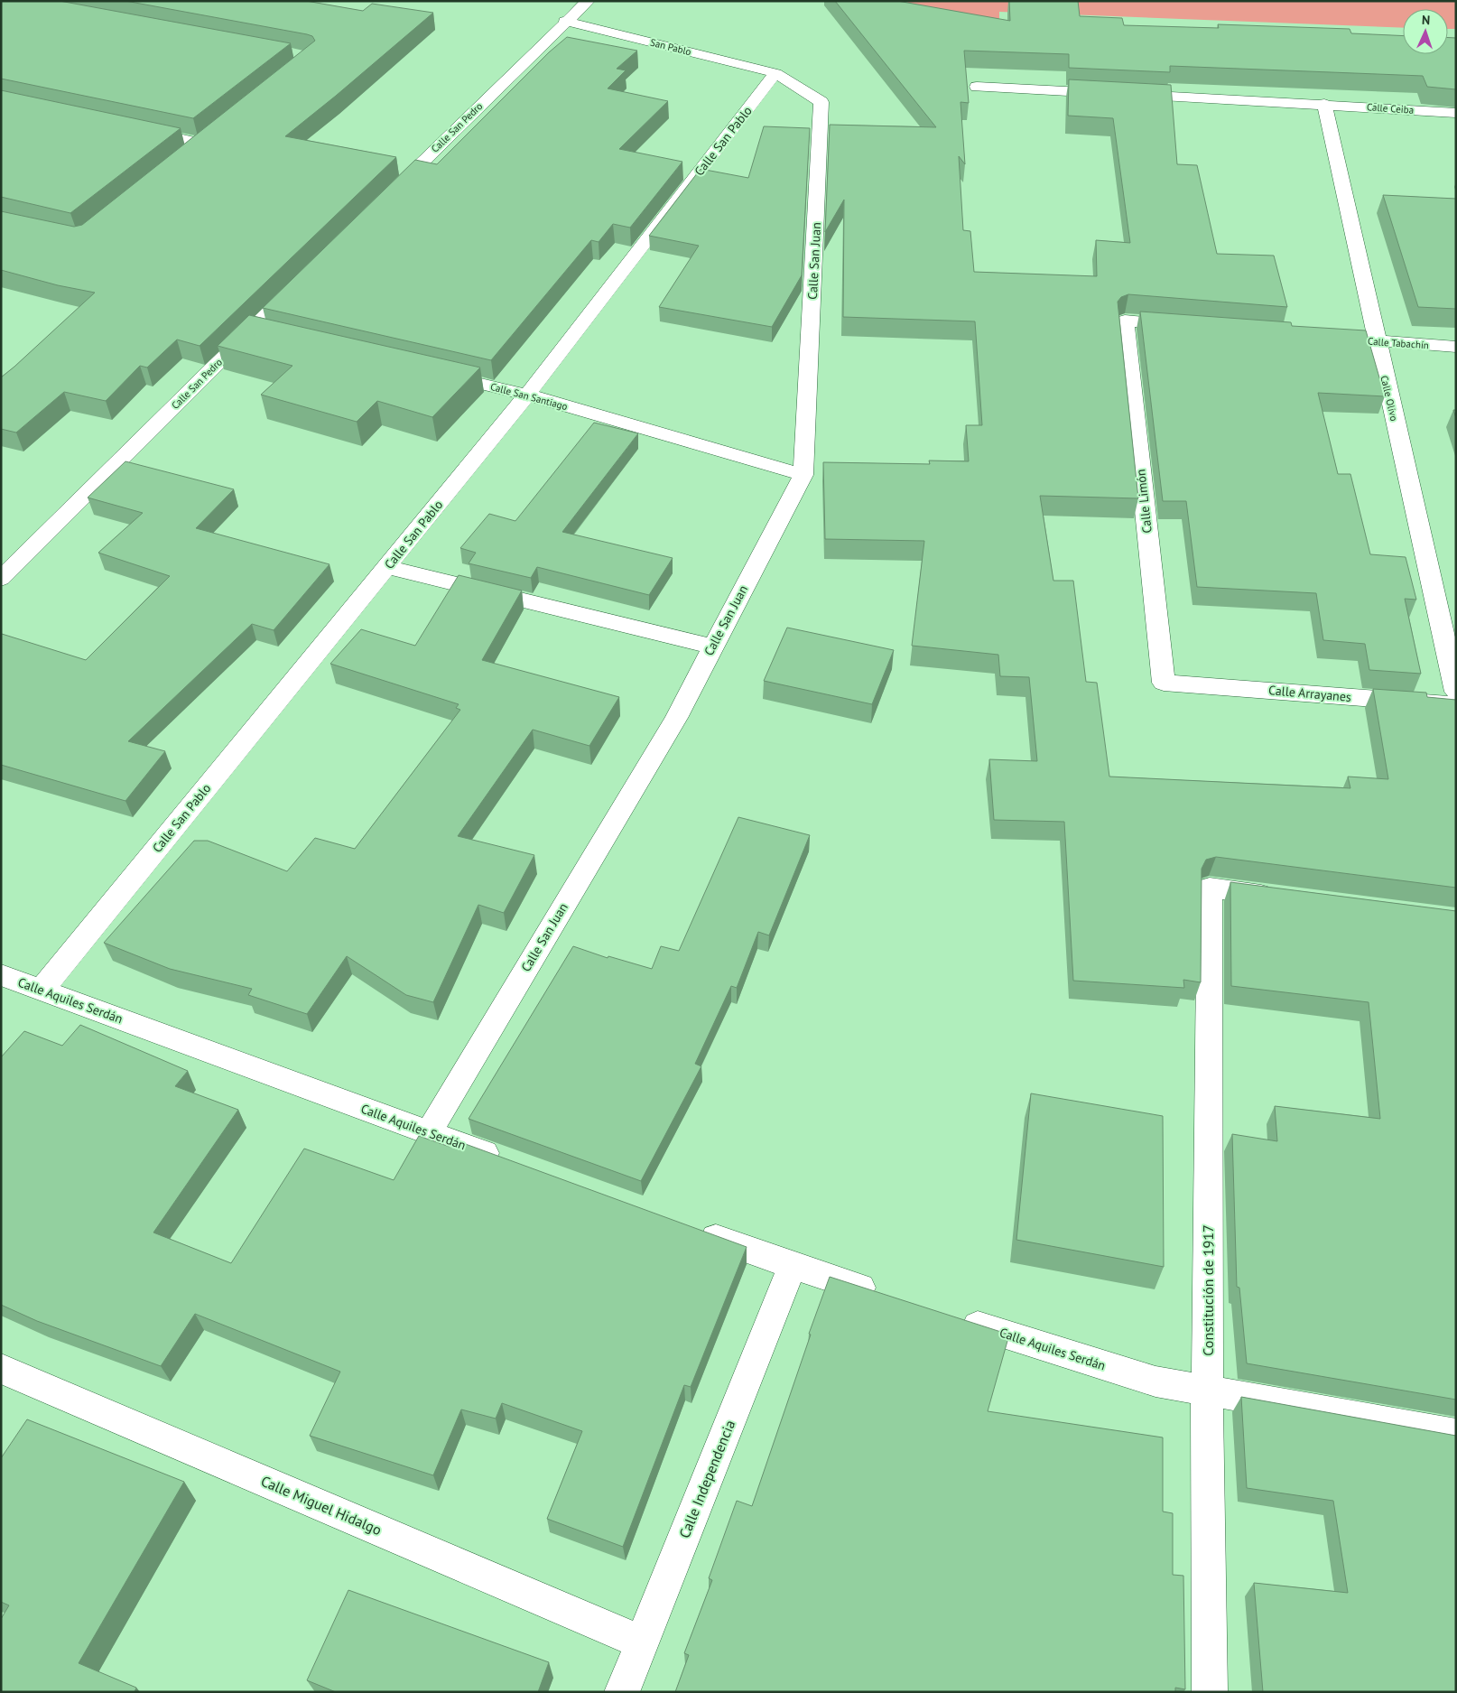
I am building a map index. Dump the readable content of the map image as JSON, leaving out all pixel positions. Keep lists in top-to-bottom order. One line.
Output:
{"streets":{"street":["San Pablo","Calle Ceiba","Calle San Pedro","Calle San Pablo","Calle San Juan","Calle Tabachín","Calle San Santiago","Calle Olivo","Calle Limón","Calle Arrayanes","Calle Aquiles Serdán","Constitución de 1917","Calle Independencia","Calle Miguel Hidalgo"]},"crossings":[["San Pablo","Calle San Pedro"],["San Pablo","Calle San Pablo"],["San Pablo","Calle San Juan"],["Calle Ceiba","Calle Olivo"],["Calle San Pablo","Calle San Juan"],["Calle San Pablo","Calle San Santiago"],["Calle San Pablo","Calle Aquiles Serdán"],["Calle San Juan","Calle San Santiago"],["Calle San Juan","Calle Aquiles Serdán"],["Calle Tabachín","Calle Olivo"],["Calle Limón","Calle Arrayanes"],["Calle Aquiles Serdán","Constitución de 1917"],["Calle Independencia","Calle Miguel Hidalgo"]],"north":"top"}
